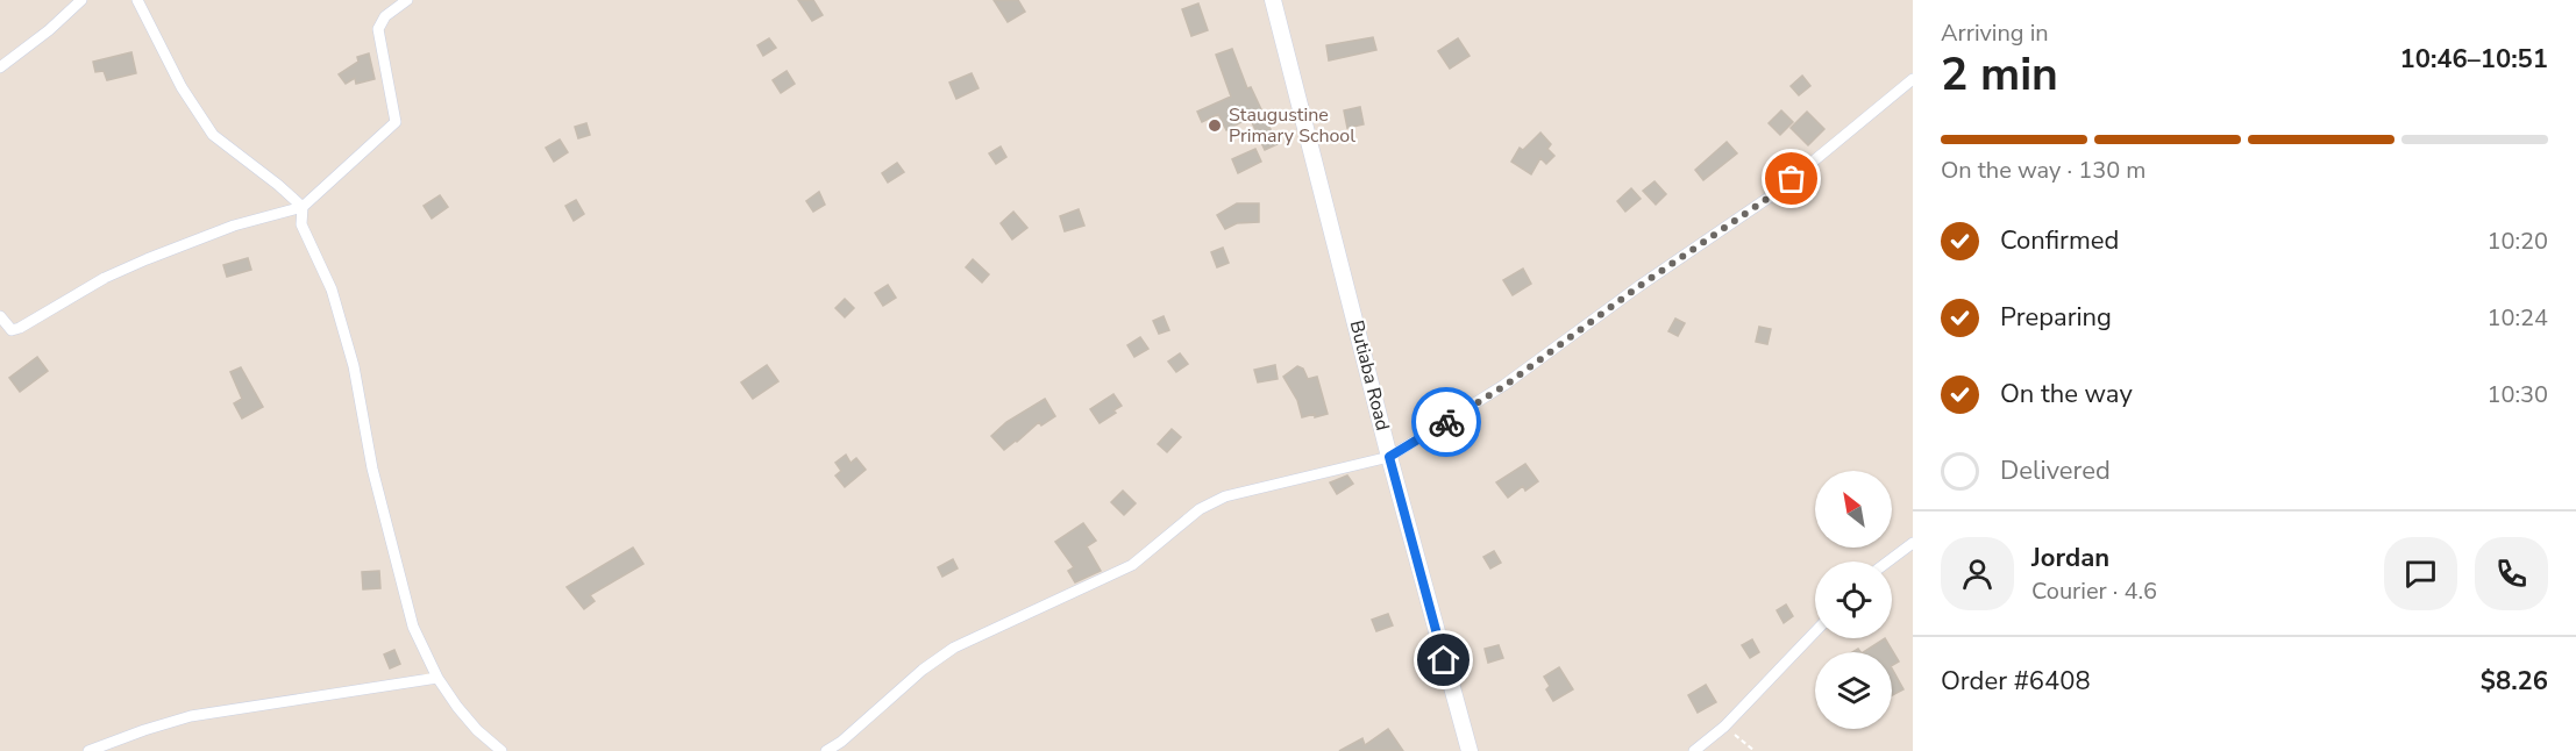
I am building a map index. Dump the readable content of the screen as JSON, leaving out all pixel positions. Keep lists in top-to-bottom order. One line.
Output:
{"streets":{"main road":["Butiaba Road"]},"places":["Staugustine Primary School"],"north":"top left","page":{"heading":["2 min","Arriving in","10:46–10:51"],"panel":["Jordan","Courier · 4.6","Order #6408","$8.26"],"bar":"On the way · 130 m","list":[["Confirmed","10:20"],["Preparing","10:24"],["On the way","10:30"],"Delivered"]}}
